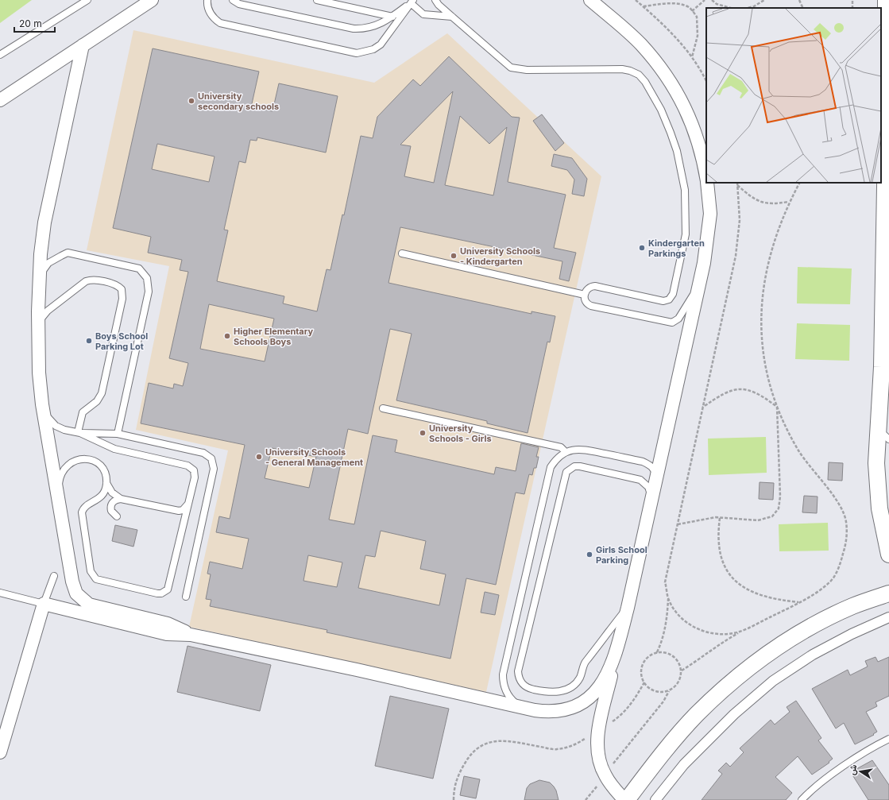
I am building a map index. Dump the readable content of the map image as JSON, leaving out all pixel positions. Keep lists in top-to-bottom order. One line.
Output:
{"places":["University secondary schools","Kindergarten Parkings","University Schools - Kindergarten","Higher Elementary Schools Boys","Boys School Parking Lot","University Schools - Girls","University Schools - General Management","Girls School Parking"],"scale_bar":"20 m","north":"left"}
